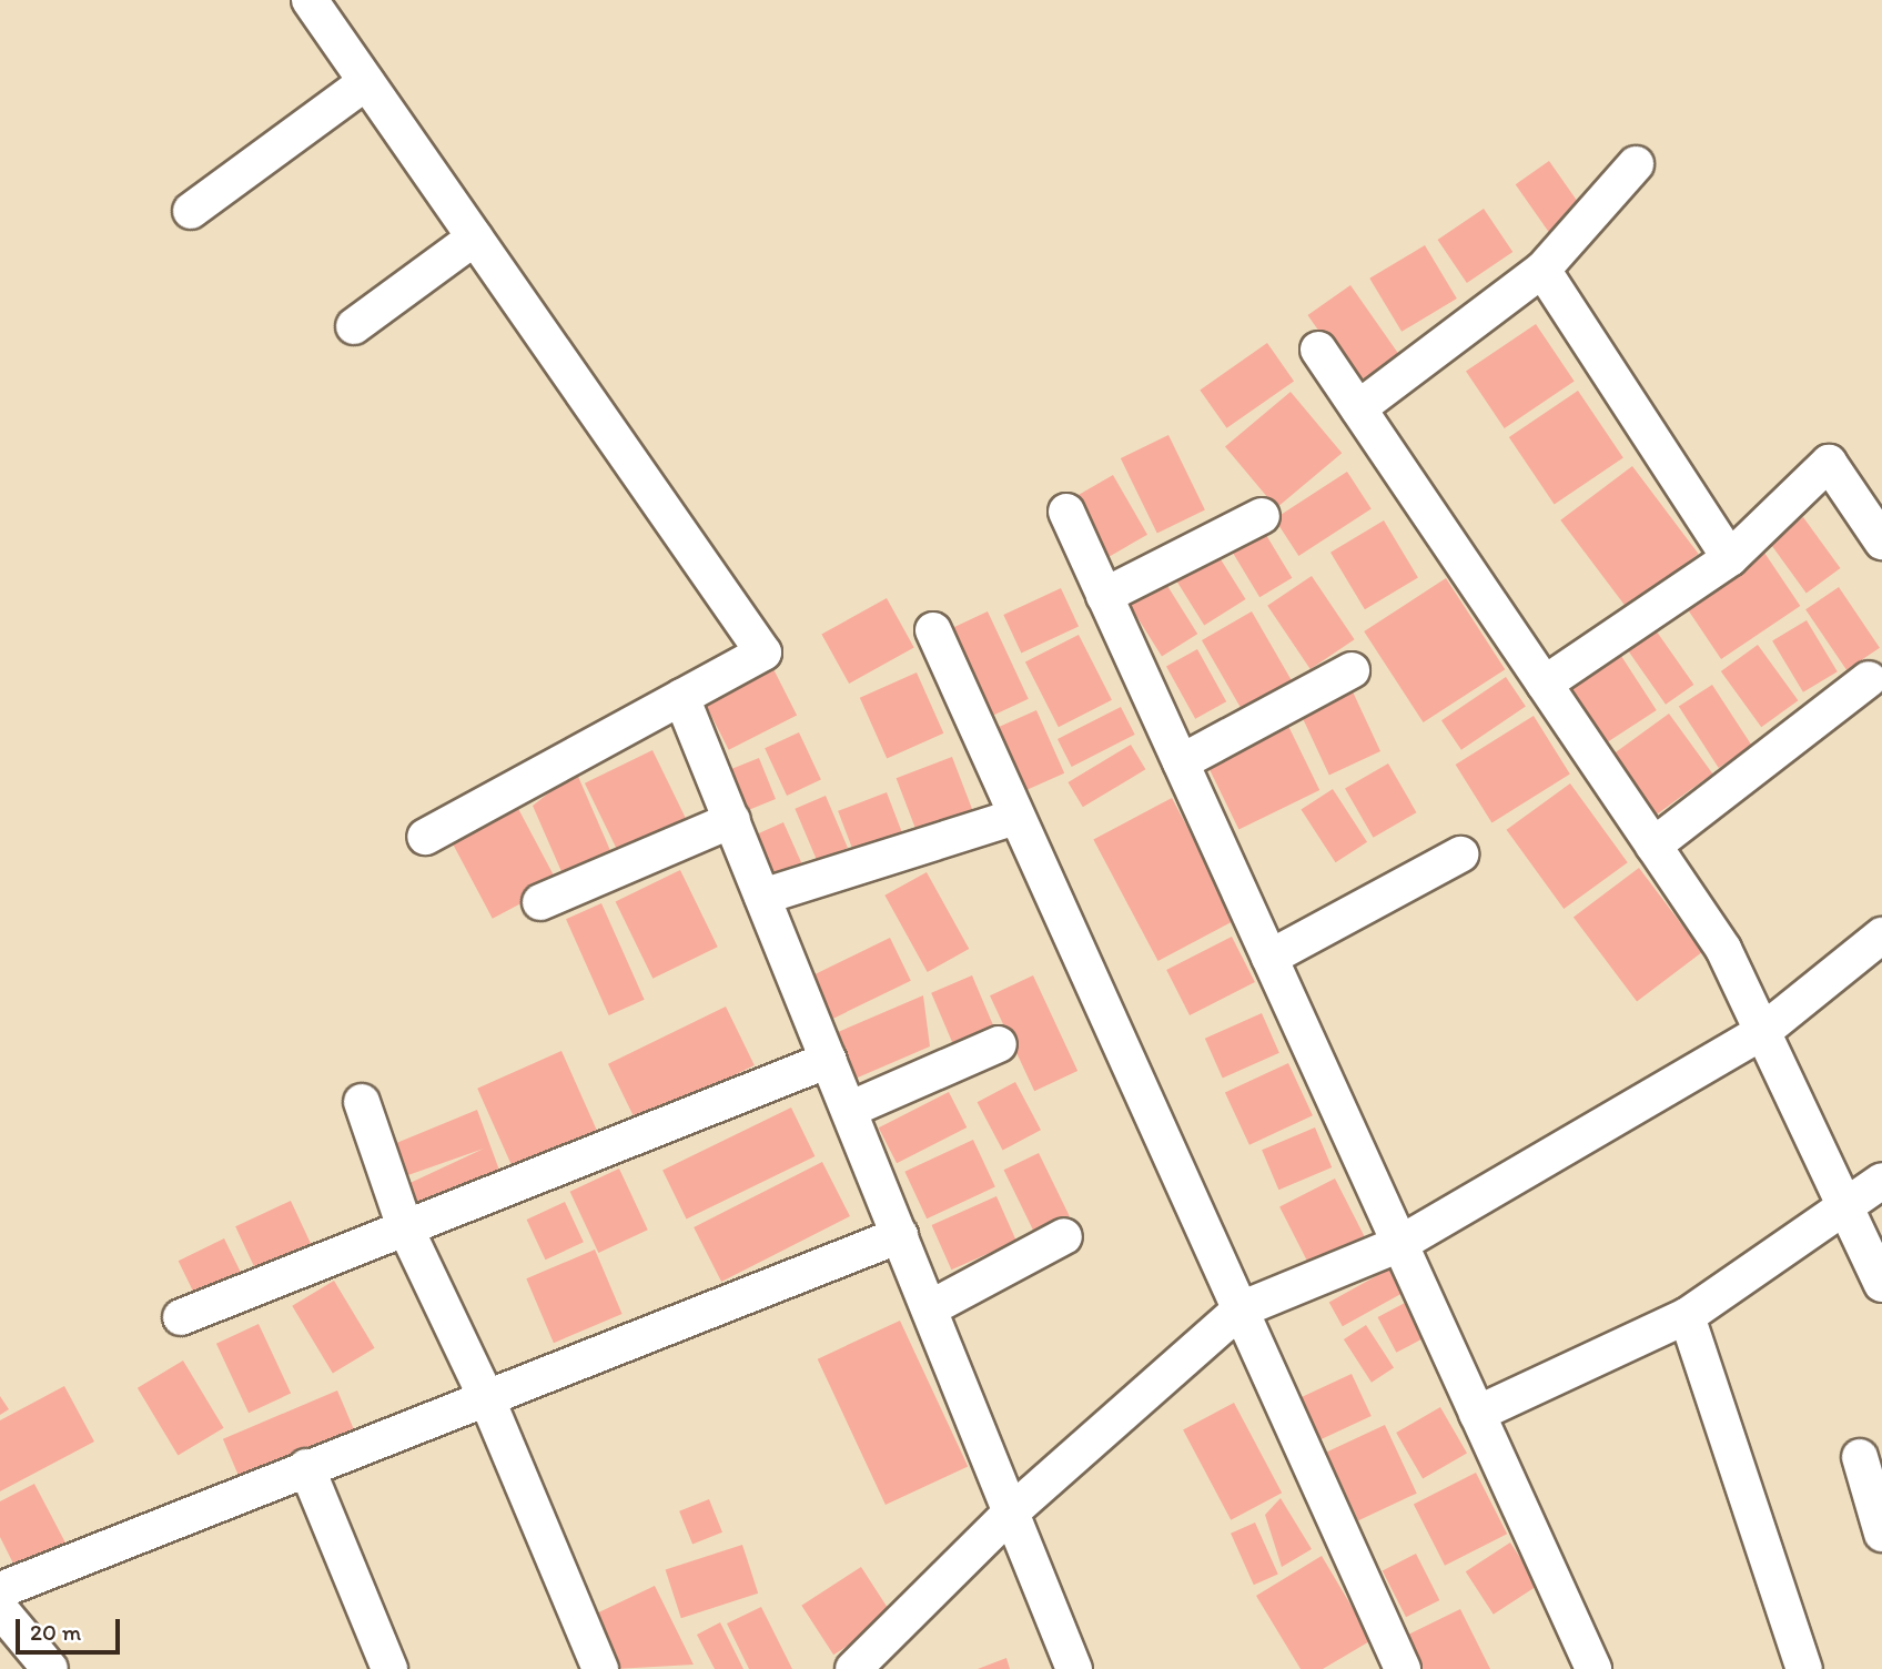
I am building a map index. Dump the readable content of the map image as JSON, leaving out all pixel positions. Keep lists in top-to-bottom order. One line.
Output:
{"scale_bar":"20 m"}
